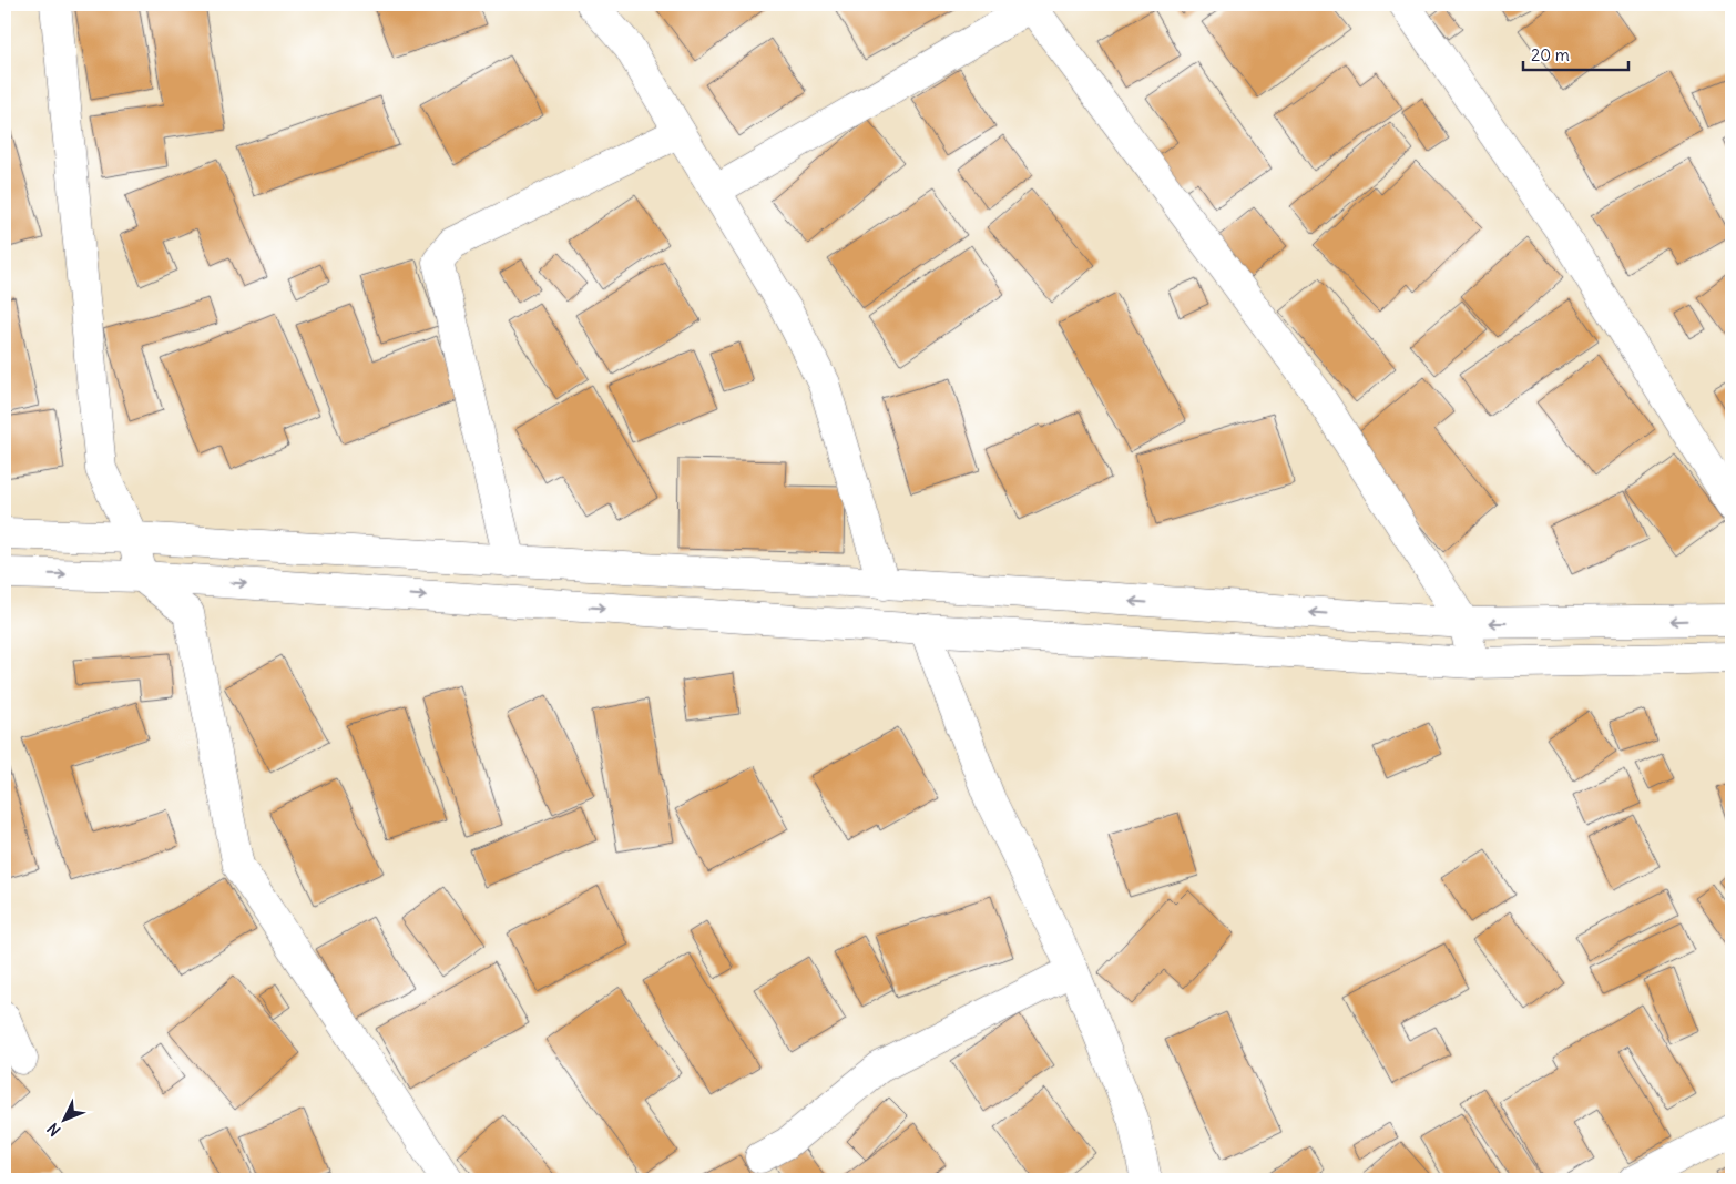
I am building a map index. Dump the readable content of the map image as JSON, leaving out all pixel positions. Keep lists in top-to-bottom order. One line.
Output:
{"scale_bar":"20 m","north":"bottom left"}
